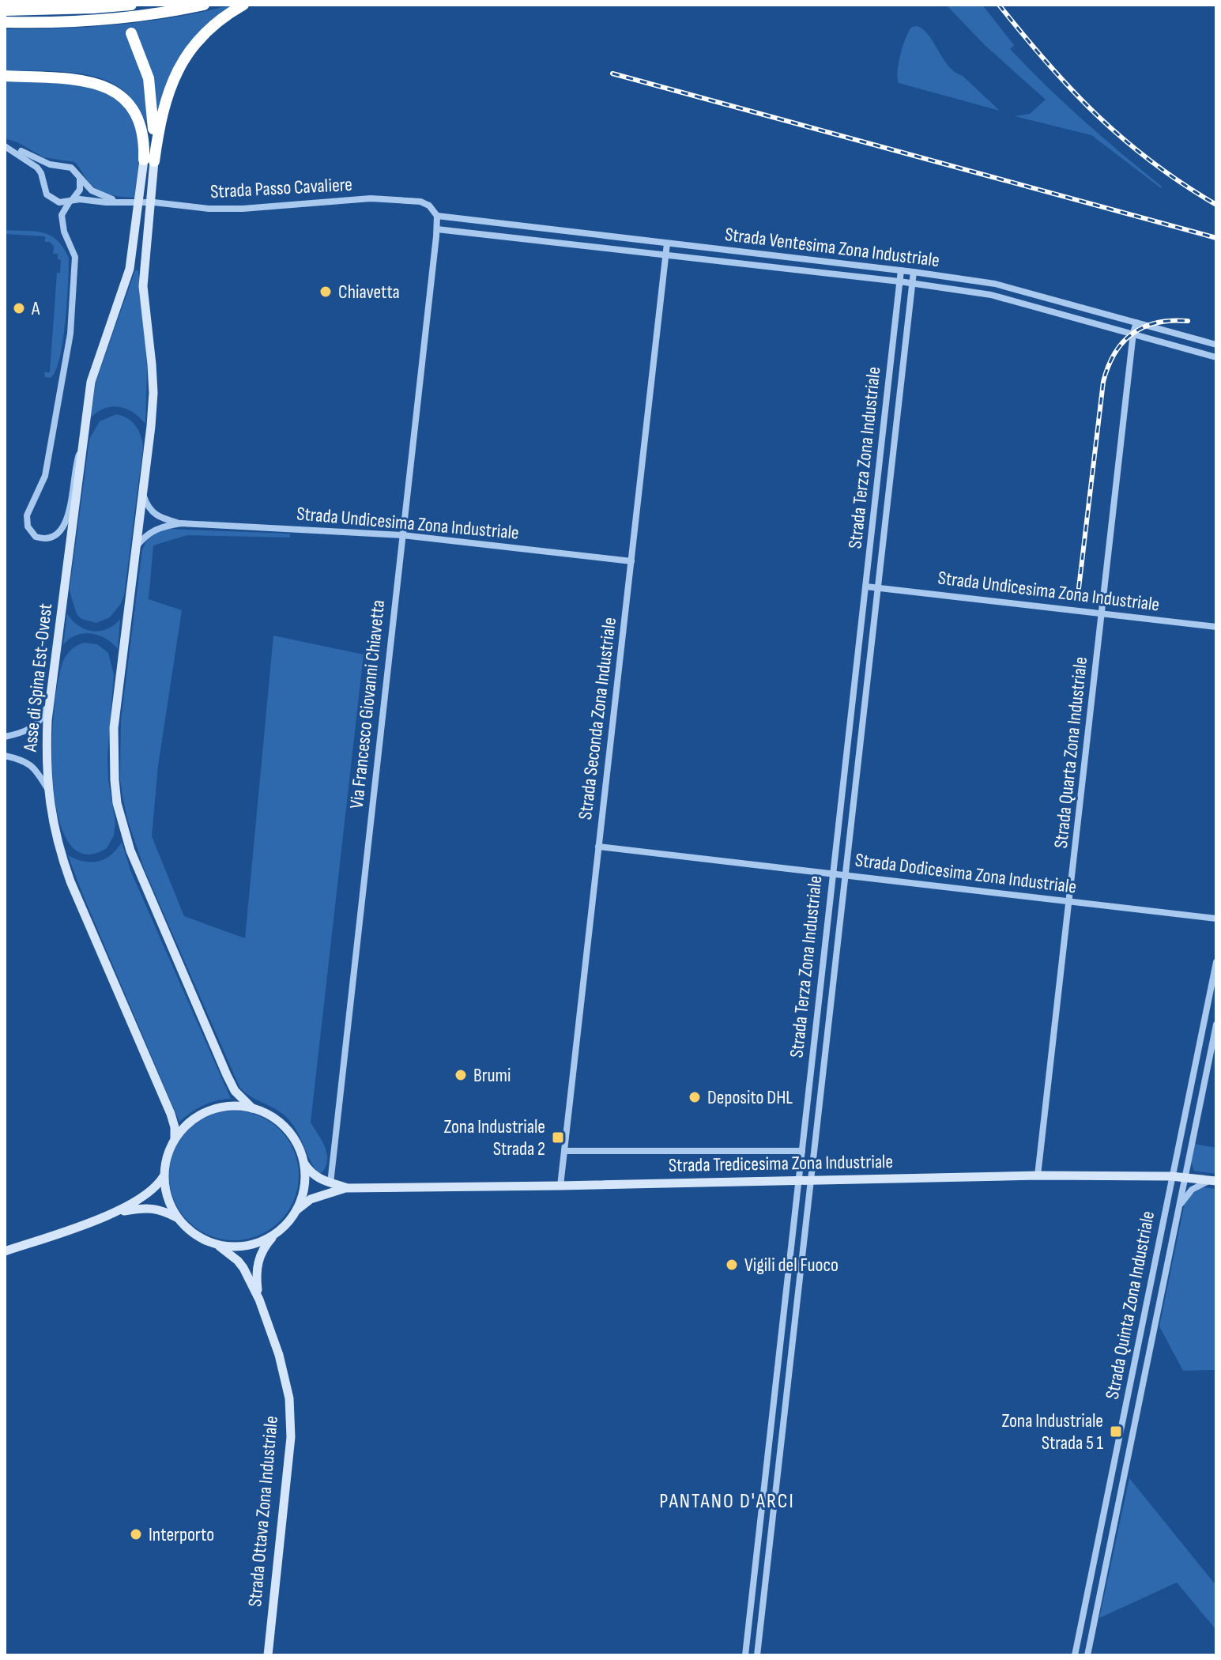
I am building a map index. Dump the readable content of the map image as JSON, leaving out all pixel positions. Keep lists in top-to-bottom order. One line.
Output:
{"streets":{"main road":["Asse di Spina Est-Ovest","Strada Tredicesima Zona Industriale","Strada Ottava Zona Industriale"],"street":["Strada Passo Cavaliere","Strada Ventesima Zona Industriale","Strada Terza Zona Industriale","Strada Undicesima Zona Industriale","Via Francesco Giovanni Chiavetta","Strada Seconda Zona Industriale","Strada Quarta Zona Industriale","Strada Dodicesima Zona Industriale","Strada Quinta Zona Industriale"]},"crossings":[["Strada Passo Cavaliere","Strada Ventesima Zona Industriale"],["Strada Passo Cavaliere","Via Francesco Giovanni Chiavetta"],["Strada Ventesima Zona Industriale","Strada Terza Zona Industriale"],["Strada Ventesima Zona Industriale","Via Francesco Giovanni Chiavetta"],["Strada Ventesima Zona Industriale","Strada Seconda Zona Industriale"],["Strada Ventesima Zona Industriale","Strada Quarta Zona Industriale"],["Strada Terza Zona Industriale","Strada Undicesima Zona Industriale"],["Strada Terza Zona Industriale","Strada Dodicesima Zona Industriale"],["Strada Terza Zona Industriale","Strada Tredicesima Zona Industriale"],["Strada Undicesima Zona Industriale","Via Francesco Giovanni Chiavetta"],["Strada Undicesima Zona Industriale","Strada Seconda Zona Industriale"],["Strada Undicesima Zona Industriale","Strada Quarta Zona Industriale"],["Strada Seconda Zona Industriale","Strada Dodicesima Zona Industriale"],["Strada Seconda Zona Industriale","Strada Tredicesima Zona Industriale"],["Strada Quarta Zona Industriale","Strada Dodicesima Zona Industriale"],["Strada Quarta Zona Industriale","Strada Tredicesima Zona Industriale"],["Strada Tredicesima Zona Industriale","Strada Quinta Zona Industriale"]],"districts":["PANTANO D'ARCI"],"places":{"other":["Chiavetta","A","Brumi","Deposito DHL","Vigili del Fuoco","Interporto"],"transit":["Zona Industriale Strada 2","Zona Industriale Strada 5 1"]}}
